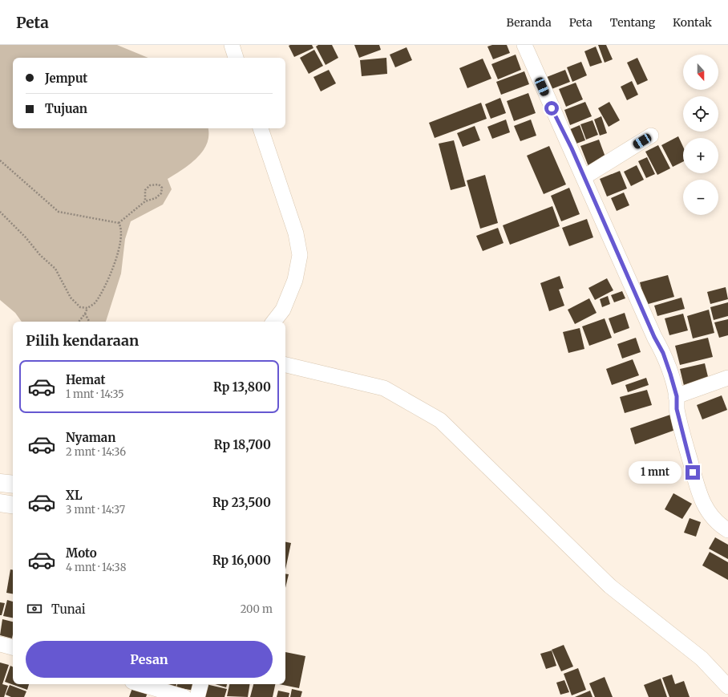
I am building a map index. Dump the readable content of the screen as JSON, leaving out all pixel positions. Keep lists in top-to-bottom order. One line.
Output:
{"north":"bottom","page":{"header":"Peta","nav":["Beranda","Peta","Tentang","Kontak"],"map_buttons":["+","−"],"banner":["Jemput","Tujuan"],"heading":"Pilih kendaraan","list":[{"name":"Hemat","note":"1 mnt · 14:35","value":"Rp 13,800"},{"name":"Nyaman","note":"2 mnt · 14:36","value":"Rp 18,700"},{"name":"XL","note":"3 mnt · 14:37","value":"Rp 23,500"},{"name":"Moto","note":"4 mnt · 14:38","value":"Rp 16,000"}],"bubble":"1 mnt","pay":["Tunai","200 m"],"buttons":"Pesan"}}
